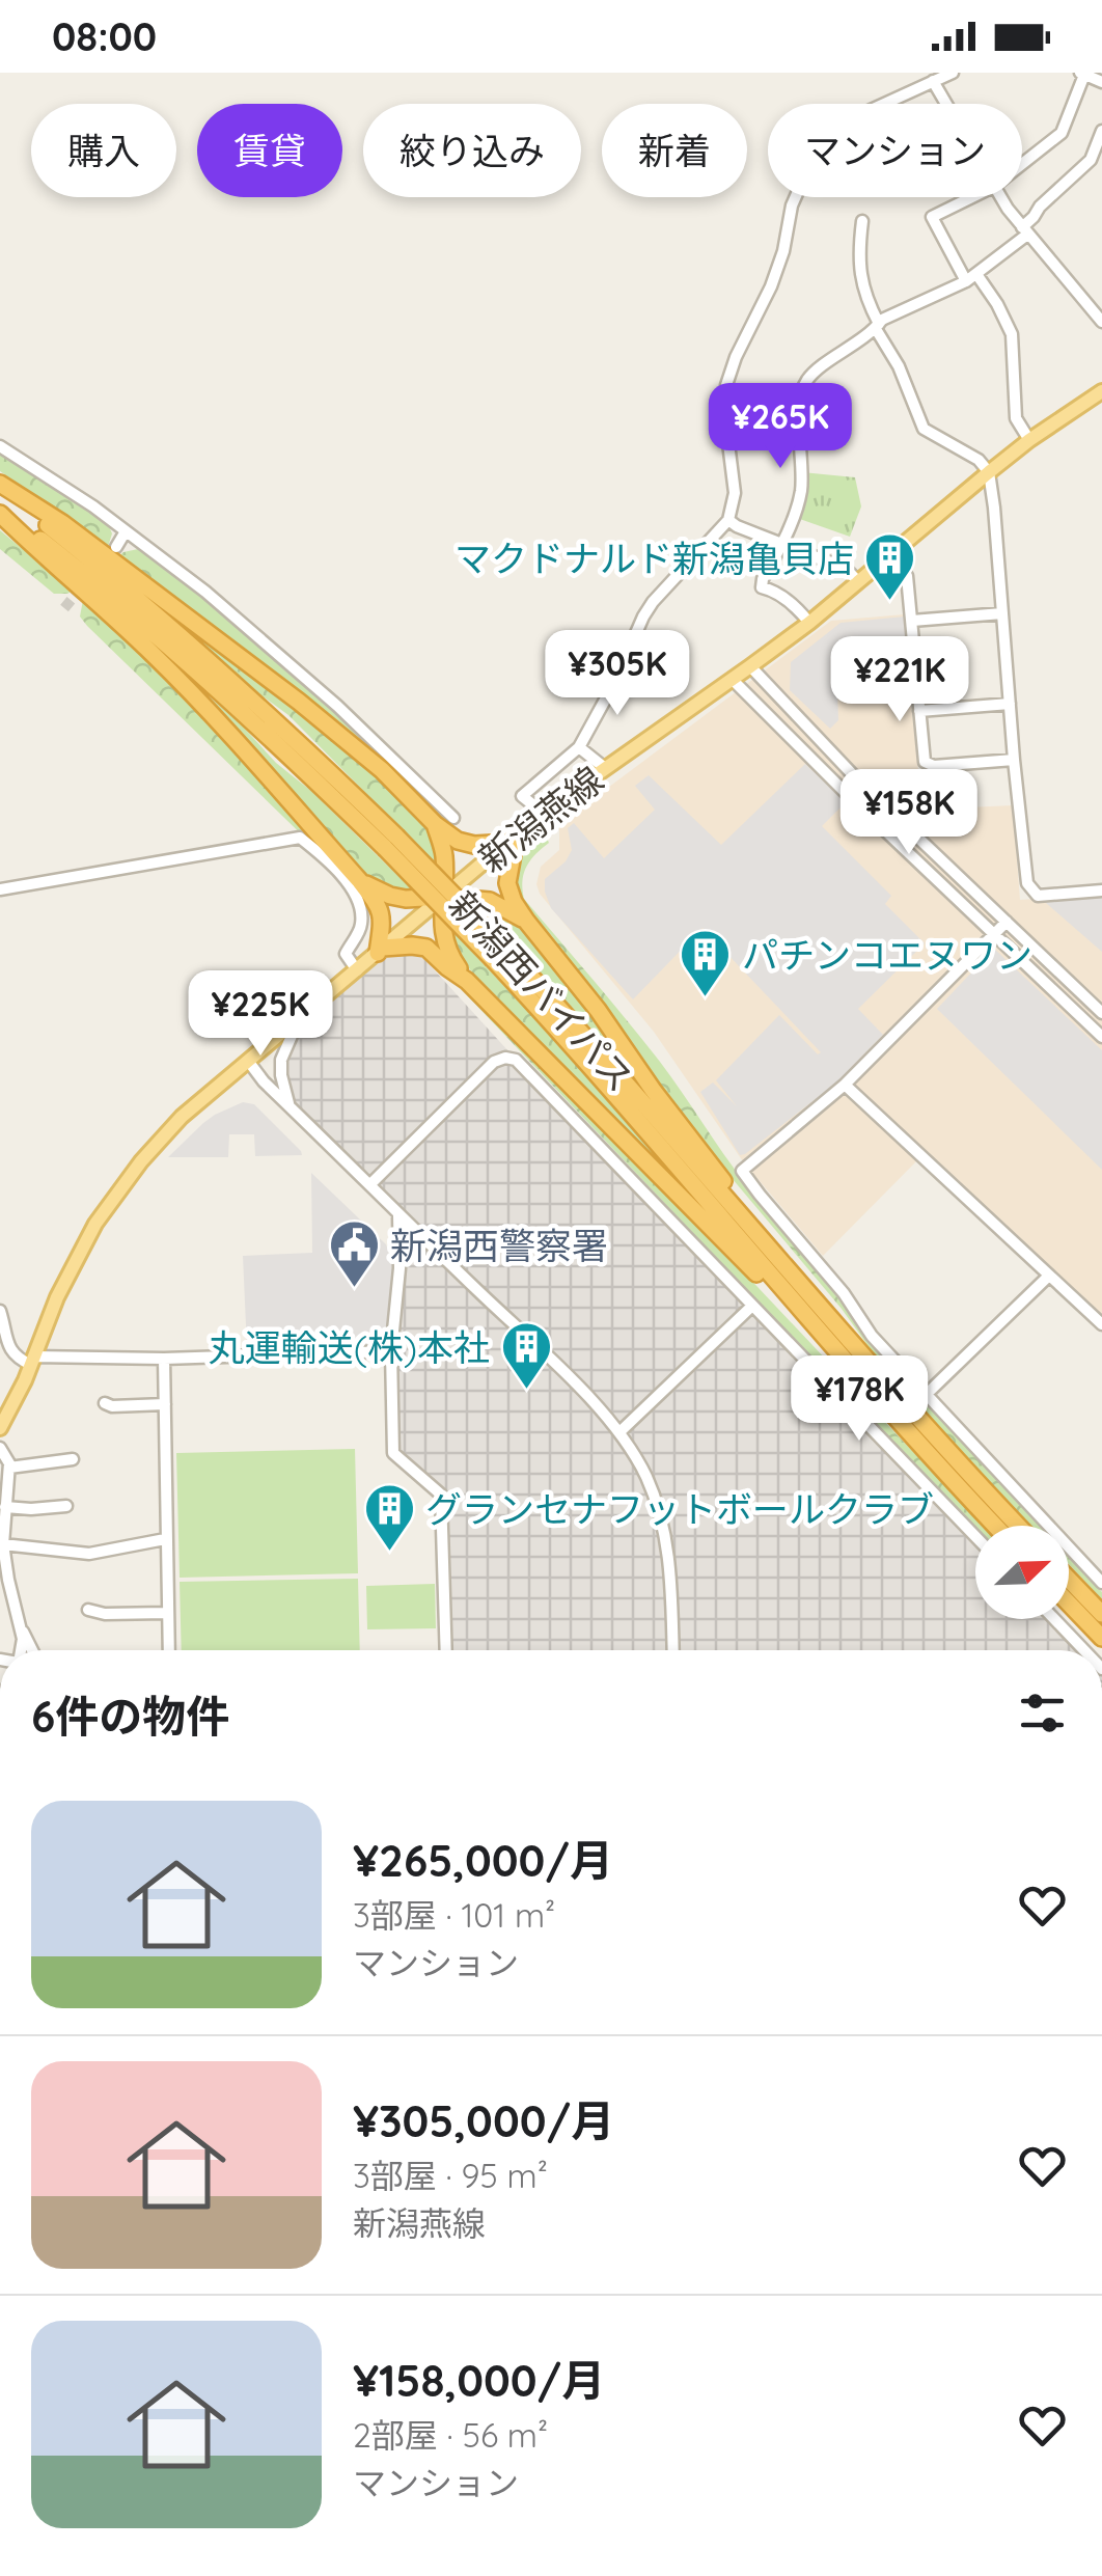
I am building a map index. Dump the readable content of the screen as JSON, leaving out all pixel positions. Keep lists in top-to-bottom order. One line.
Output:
{"streets":{"highway":["新潟西バイパス"],"main road":["新潟燕線"]},"places":{"building":["マクドナルド新潟亀貝店","パチンコエヌワン","丸運輸送(株)本社","グランセナフットボールクラブ"],"public building":["新潟西警察署"]},"north":"top right","page":{"status":"08:00","chip":["購入","賃貸","絞り込み","新着","マンション"],"price":["¥265K","¥305K","¥221K","¥158K","¥225K","¥178K"],"heading":"6件の物件","list":[{"name":"¥265,000/月","note":"3部屋 · 101 m² · マンション"},{"name":"¥305,000/月","note":"3部屋 · 95 m² · 新潟燕線"},{"name":"¥158,000/月","note":"2部屋 · 56 m² · マンション"}]}}
